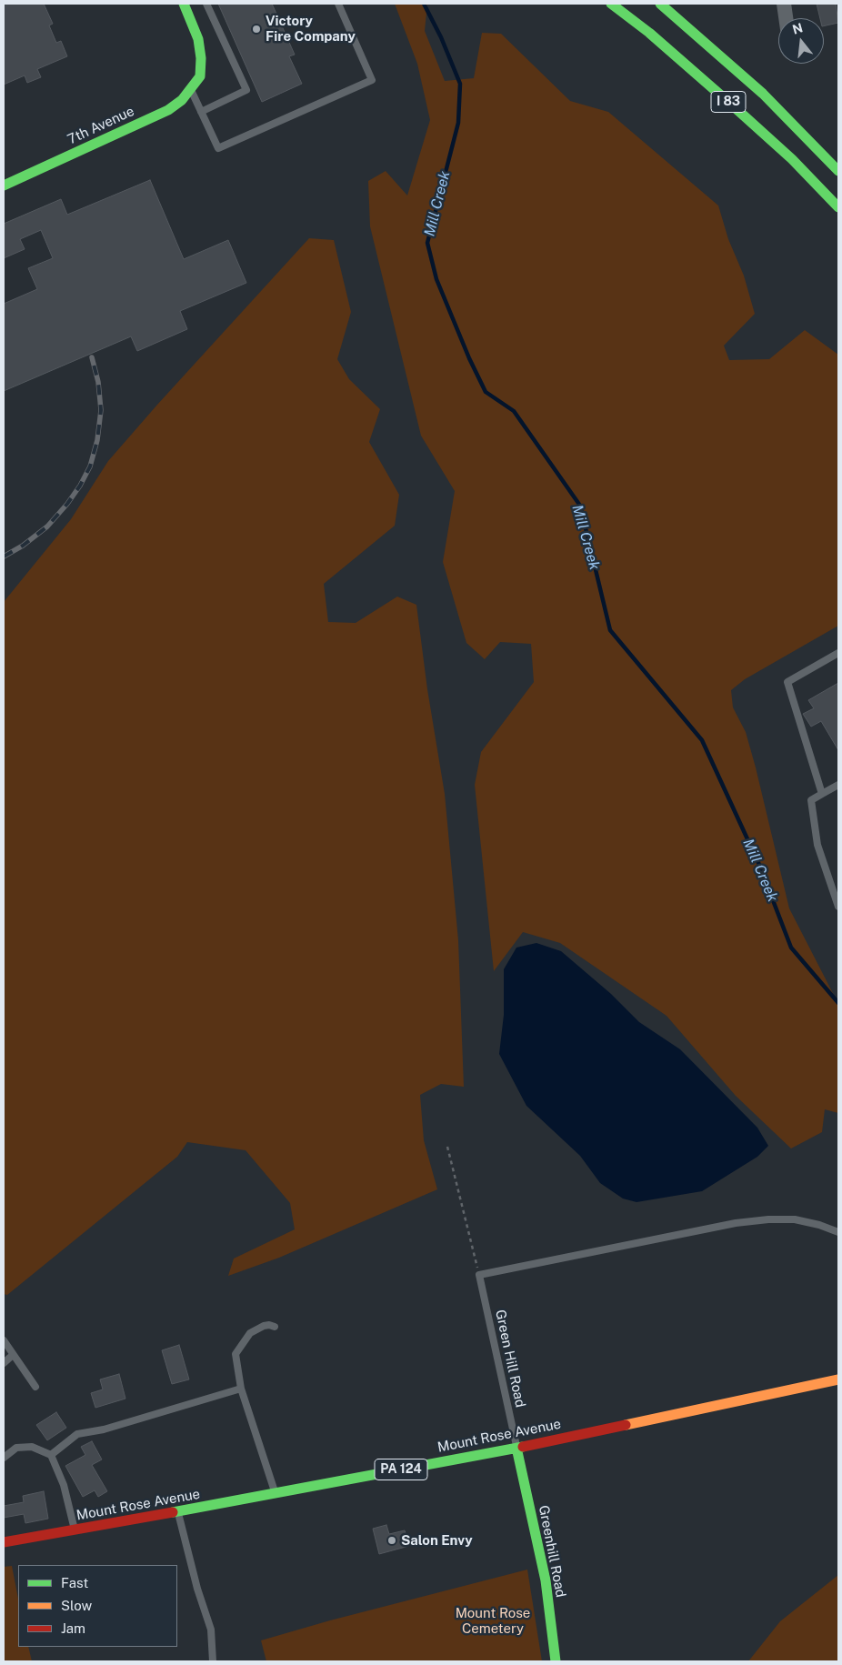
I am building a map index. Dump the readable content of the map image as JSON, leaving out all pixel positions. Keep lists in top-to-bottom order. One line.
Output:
{"streets":{"main road":["I 83","7th Avenue","Mount Rose Avenue","PA 124","Greenhill Road"],"lane":["Green Hill Road"]},"crossings":[["Green Hill Road","Mount Rose Avenue"],["Green Hill Road","Greenhill Road"],["Mount Rose Avenue","Greenhill Road"]],"water":["Mill Creek"],"parks":["Mount Rose Cemetery"],"places":["Victory Fire Company","Salon Envy"],"legend":["Fast","Slow","Jam"],"north":"top"}
